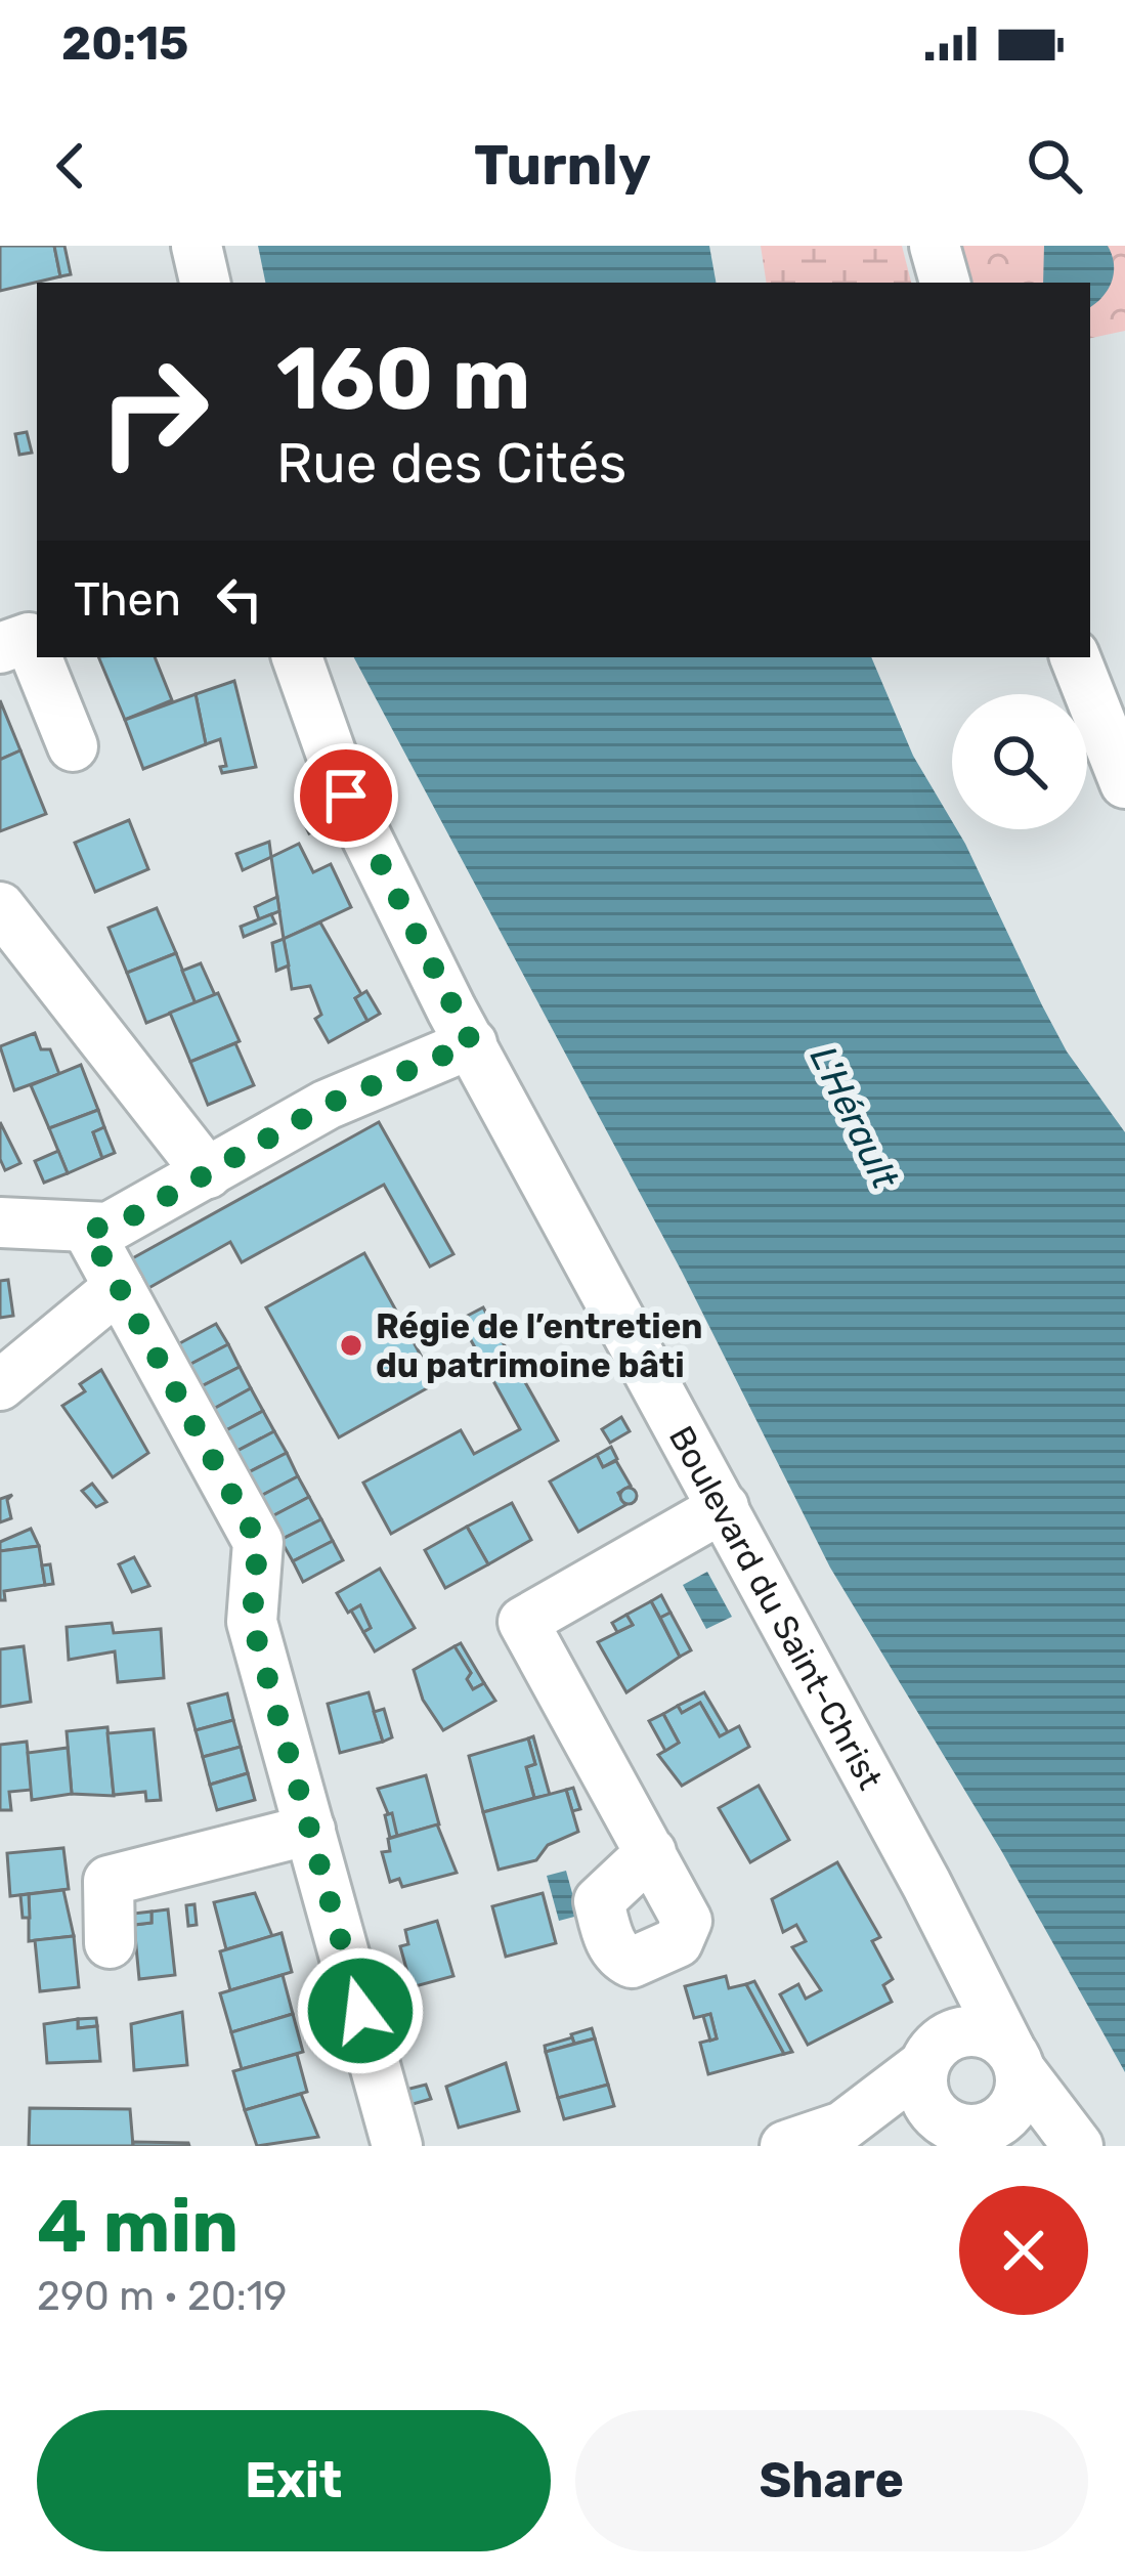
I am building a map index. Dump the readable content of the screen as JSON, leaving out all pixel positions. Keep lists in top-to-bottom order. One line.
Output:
{"streets":{"street":["Boulevard du Saint-Christ"]},"water":["L'Hérault"],"places":["Régie de l’entretien du patrimoine bâti"],"page":{"status":"20:15","header":"Turnly","turn":["160 m","Rue des Cités"],"then":"Then","heading":["4 min","290 m · 20:19"],"buttons":["Exit","Share"]}}
